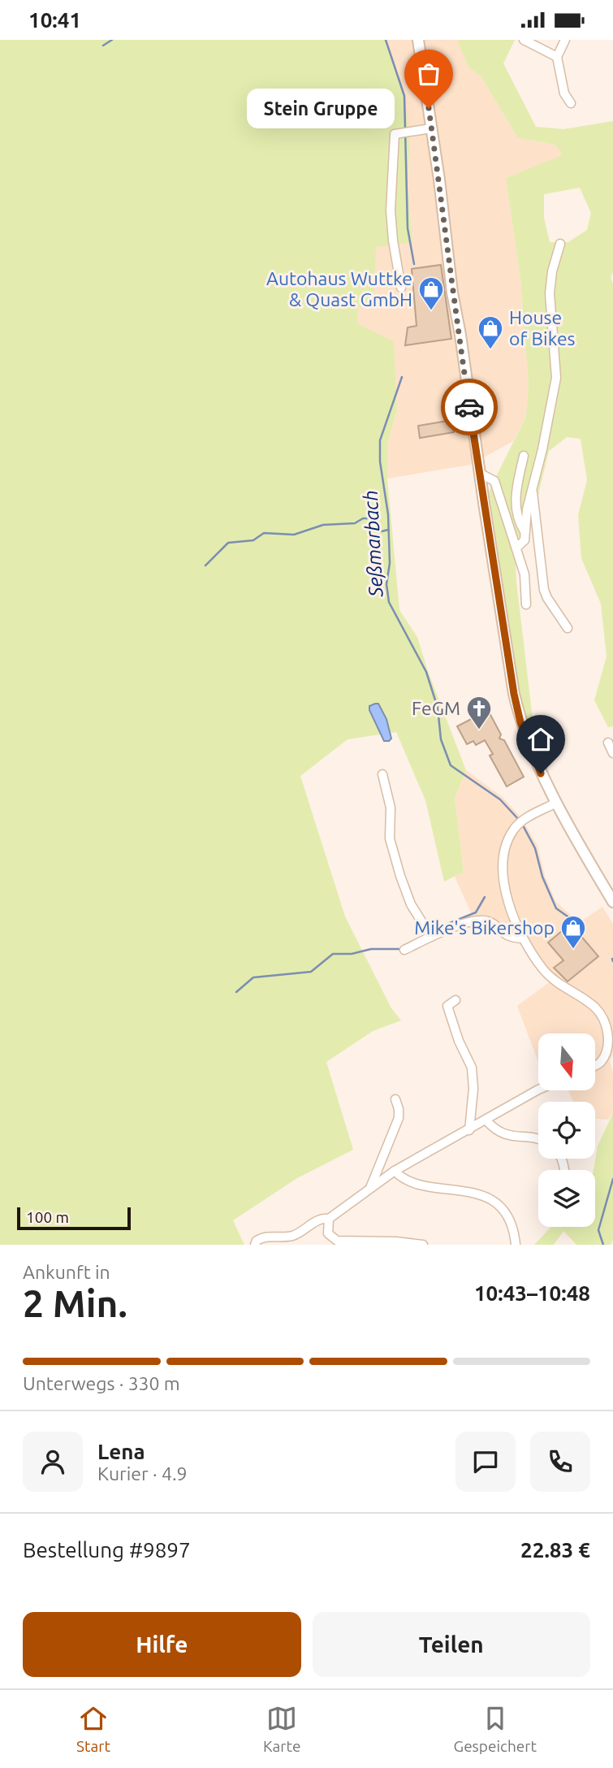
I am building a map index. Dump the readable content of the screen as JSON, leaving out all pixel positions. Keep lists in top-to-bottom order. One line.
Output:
{"water":["Seßmarbach"],"places":{"other":["Stein Gruppe"],"shop":["Autohaus Wuttke & Quast GmbH","House of Bikes","Mike's Bikershop"],"church":["FeGM"]},"scale_bar":"100 m","north":"bottom","page":{"status":"10:41","bubble":"Stein Gruppe","scale":"100 m","heading":["2 Min.","Ankunft in","10:43–10:48"],"panel":["Lena","Kurier · 4.9","Bestellung #9897","22.83 €"],"bar":"Unterwegs · 330 m","buttons":["Hilfe","Teilen"],"tabs":["Start","Karte","Gespeichert"]}}
